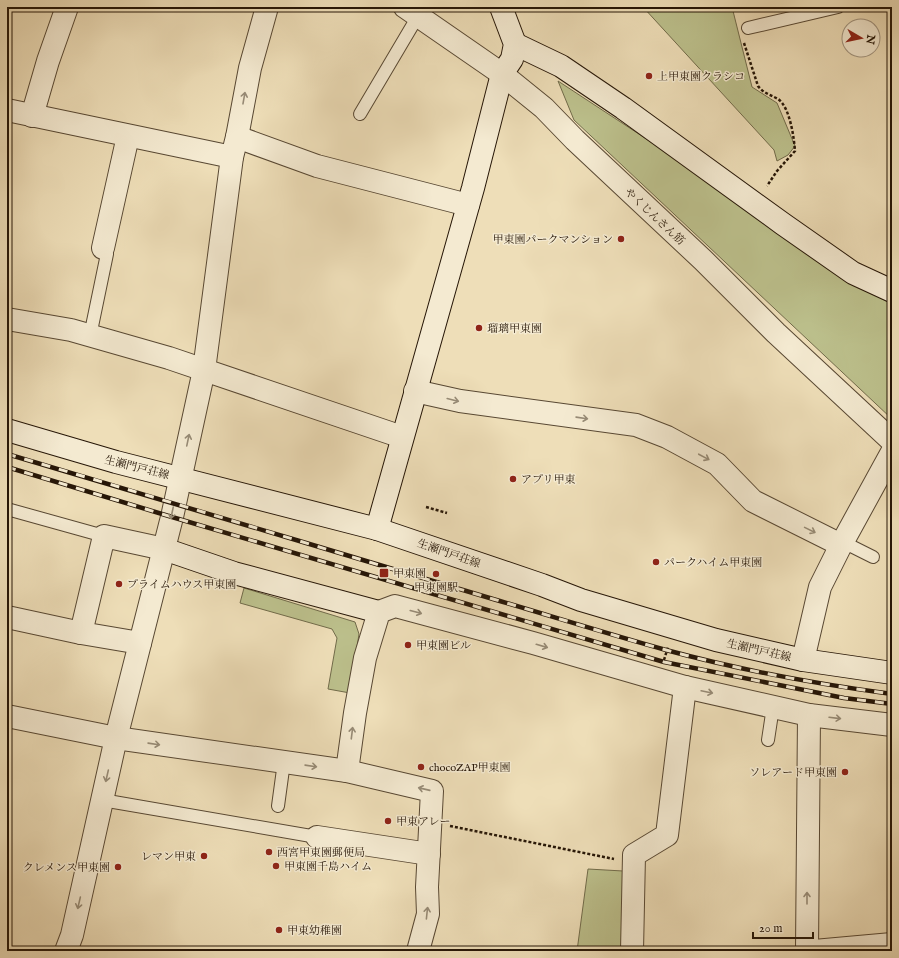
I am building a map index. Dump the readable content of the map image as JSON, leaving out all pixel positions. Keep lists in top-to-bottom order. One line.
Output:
{"streets":{"street":["やくじんさん筋","生瀬門戸荘線"]},"places":{"other":["上甲東園クラシコ","甲東園パークマンション","瑠璃甲東園","アプリ甲東","パークハイム甲東園","甲東園駅","プライムハウス甲東園","甲東園ビル","chocoZAP甲東園","ソレアード甲東園","甲東アレー","西宮甲東園郵便局","レマン甲東","甲東園千島ハイム","クレメンス甲東園","甲東幼稚園"],"transit":["甲東園"]},"scale_bar":"20 m","north":"right"}
